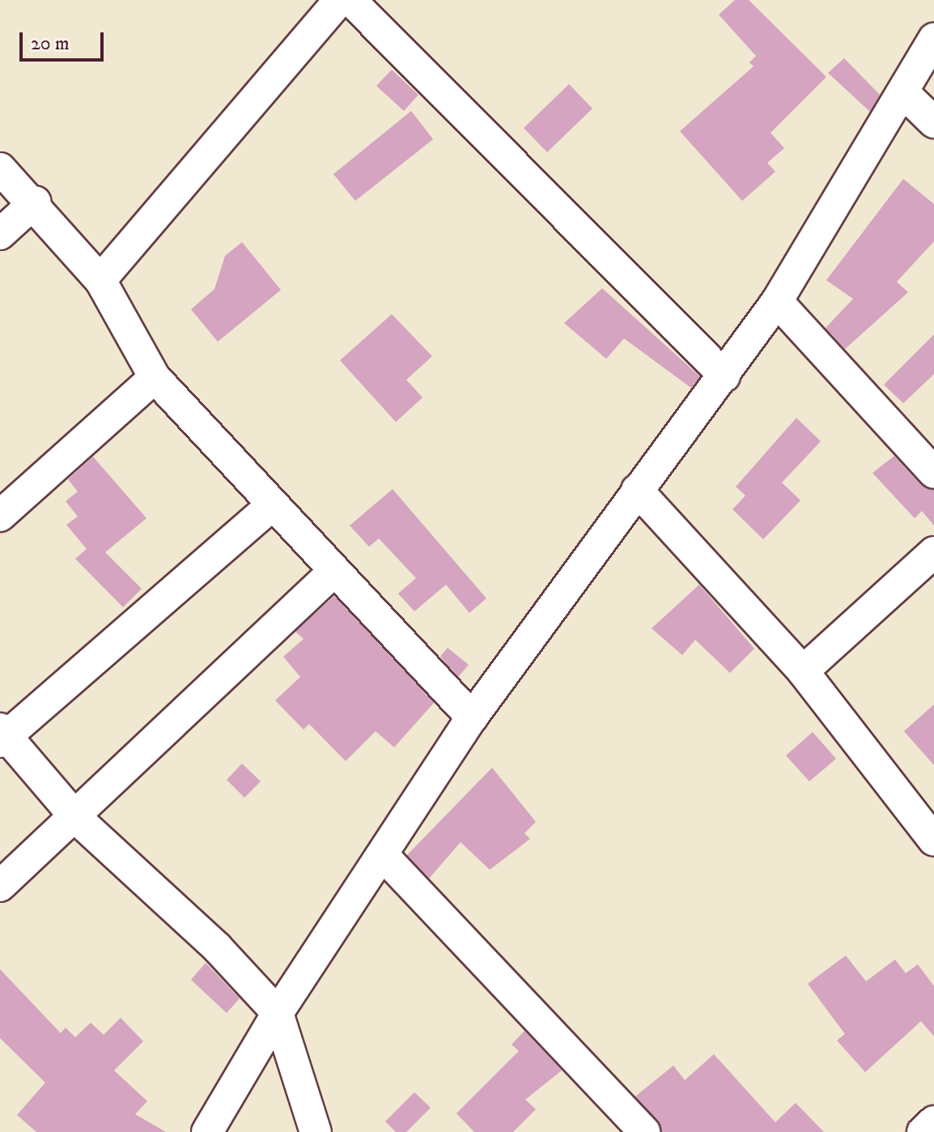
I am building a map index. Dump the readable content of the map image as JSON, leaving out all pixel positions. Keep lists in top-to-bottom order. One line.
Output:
{"scale_bar":"20 m"}
